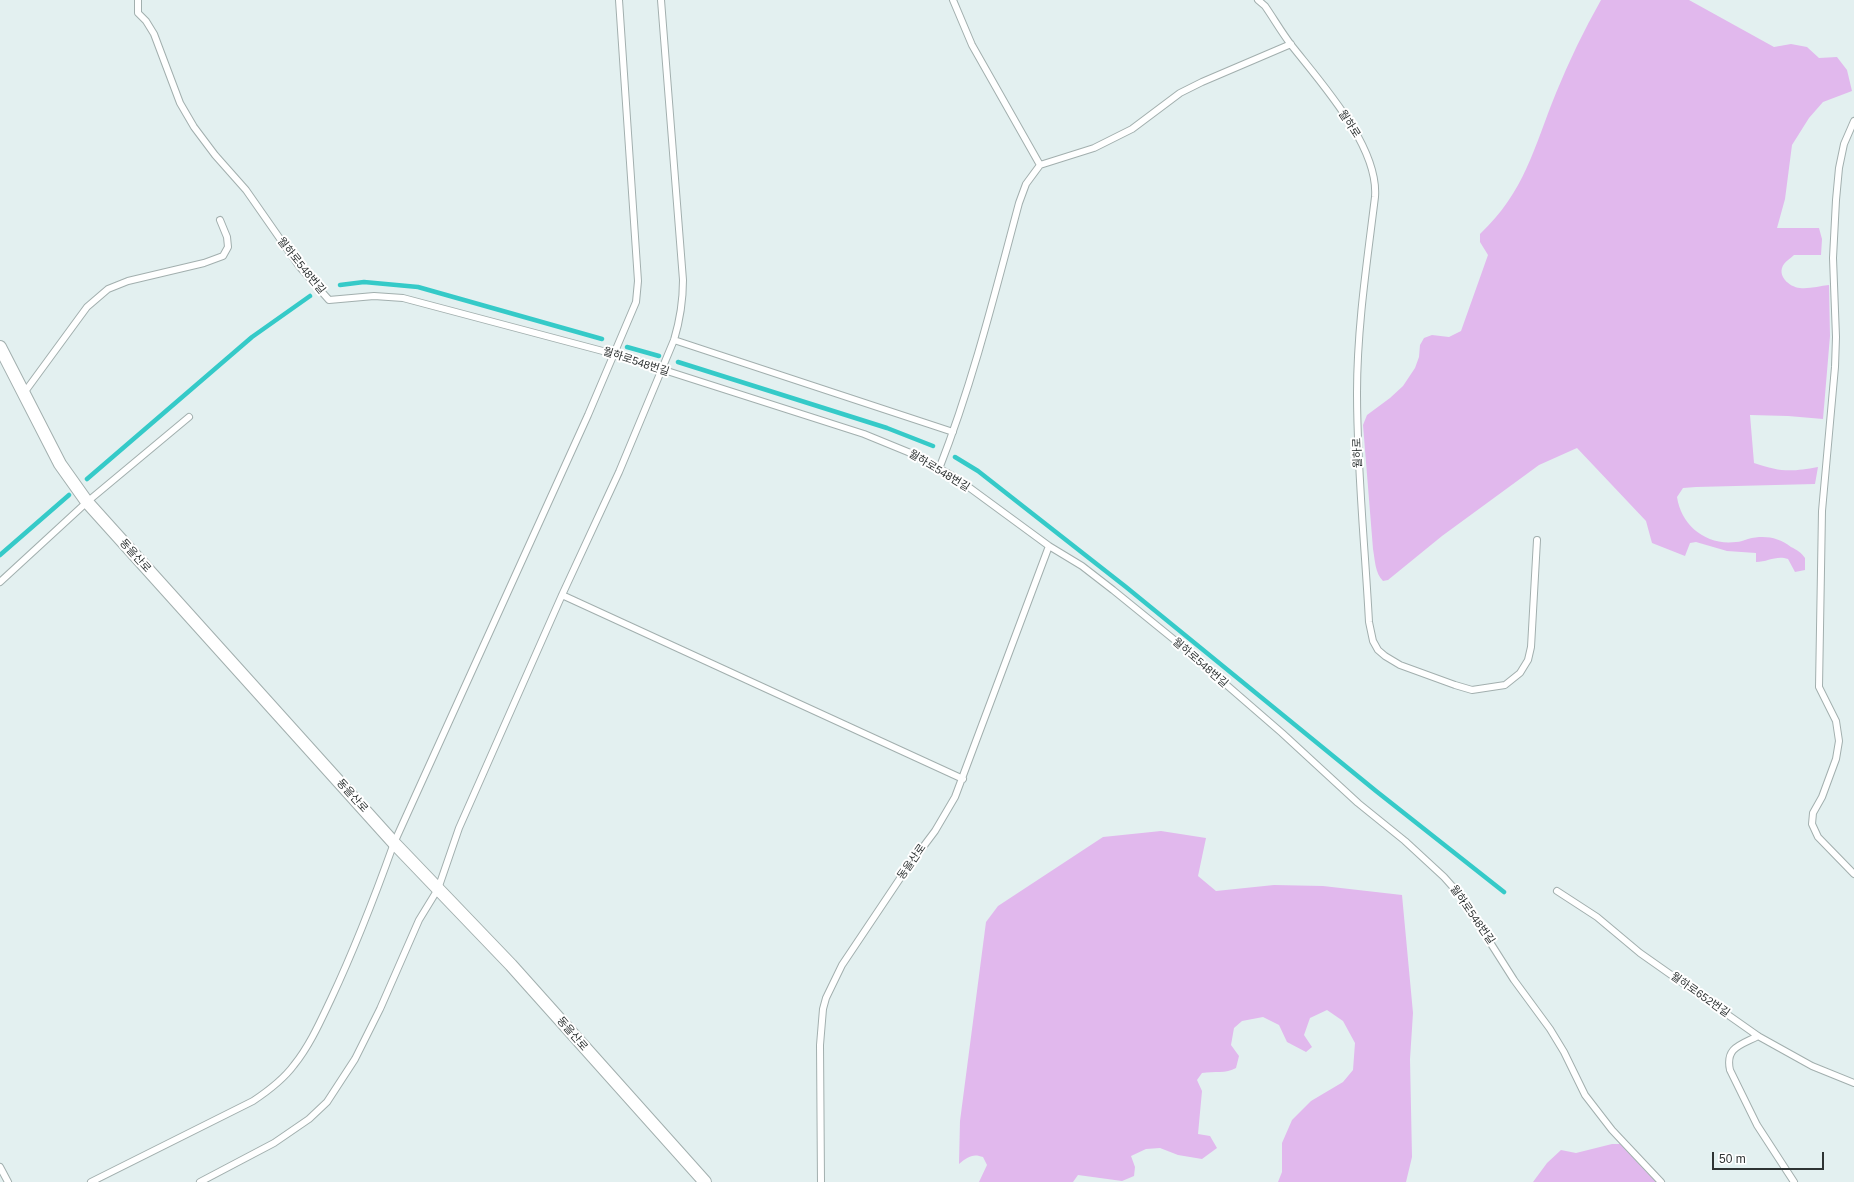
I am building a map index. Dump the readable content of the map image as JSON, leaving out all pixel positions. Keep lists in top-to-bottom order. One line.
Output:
{"streets":{"street":["동을산로"],"lane":["월하로","월하로548번길","월하로652번길"]},"crossings":[["월하로548번길","동을산로"]],"scale_bar":"50 m"}
